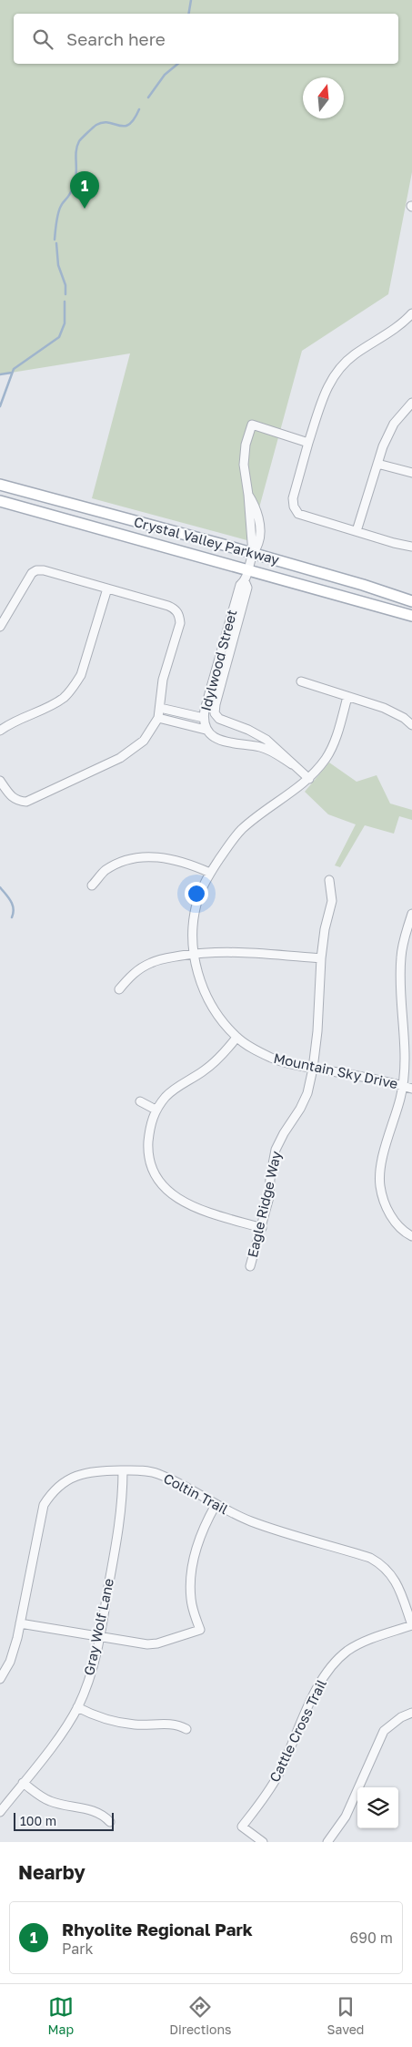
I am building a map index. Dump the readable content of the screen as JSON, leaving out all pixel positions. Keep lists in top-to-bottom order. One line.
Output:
{"streets":{"main road":["Crystal Valley Parkway"],"street":["Idylwood Street","Mountain Sky Drive","Eagle Ridge Way","Coltin Trail","Gray Wolf Lane","Cattle Cross Trail"]},"crossings":[["Crystal Valley Parkway","Idylwood Street"],["Idylwood Street","Mountain Sky Drive"],["Mountain Sky Drive","Eagle Ridge Way"],["Coltin Trail","Gray Wolf Lane"],["Coltin Trail","Cattle Cross Trail"]],"scale_bar":"100 m","north":"top","page":{"search":"Search here","pins":"1","scale":"100 m","heading":"Nearby","list":[{"mark":"1","name":"Rhyolite Regional Park","note":"Park","value":"690 m"}],"nav":["Map","Directions","Saved"]}}
